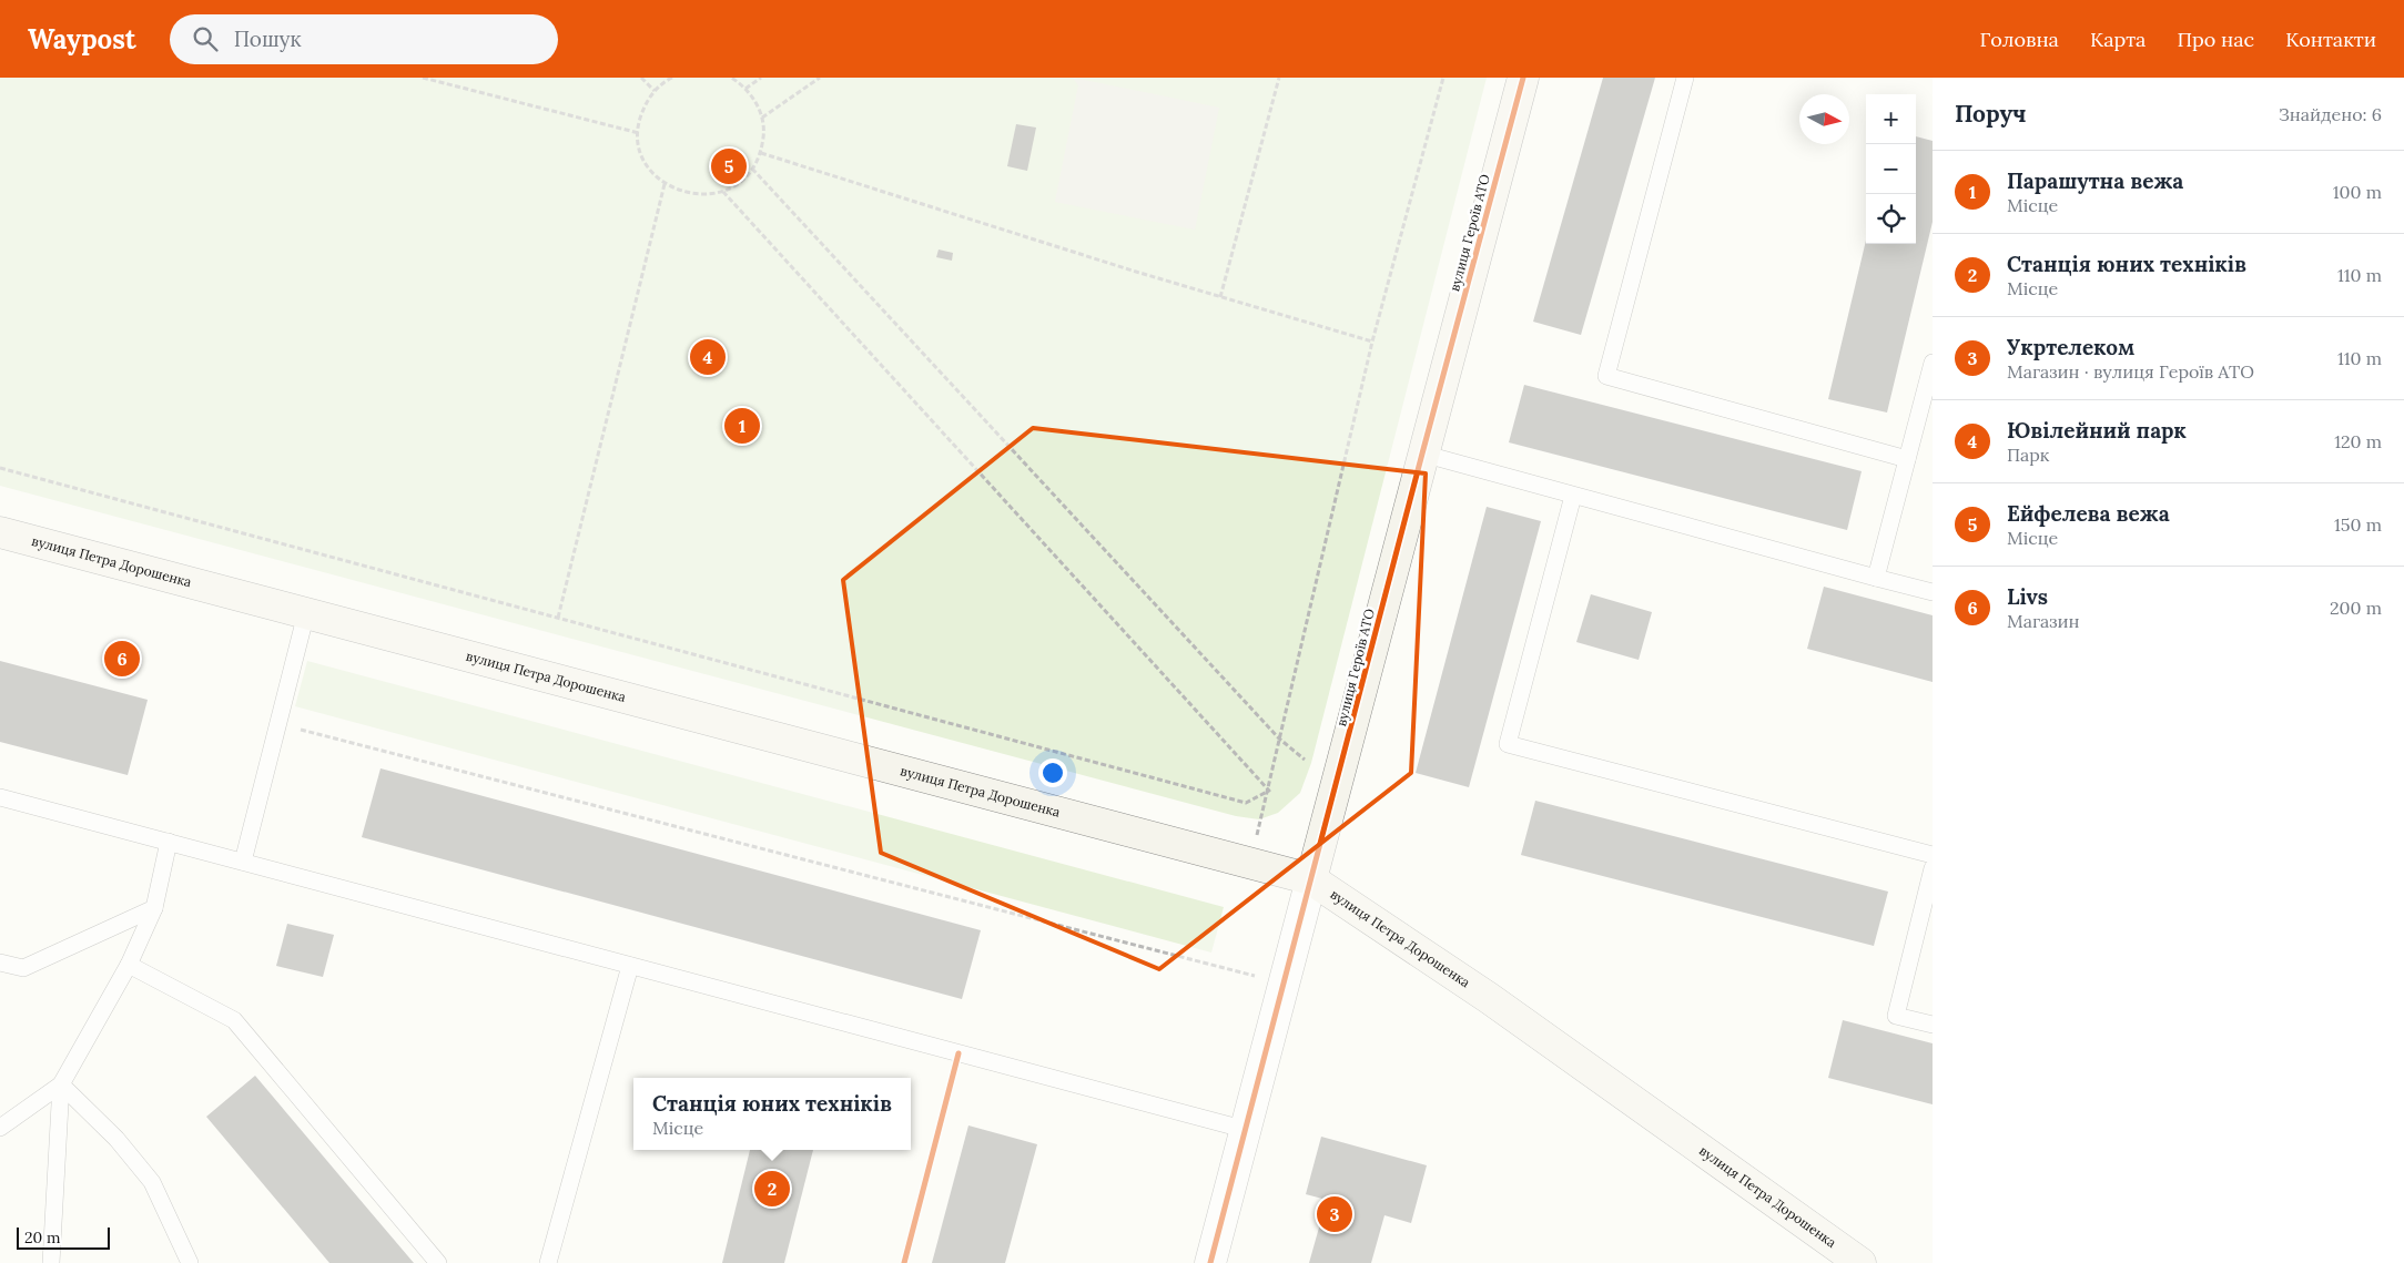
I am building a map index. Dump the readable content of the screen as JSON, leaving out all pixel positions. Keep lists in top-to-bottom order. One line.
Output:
{"streets":{"main road":["вулиця Героїв АТО","вулиця Петра Дорошенка"]},"crossings":[["вулиця Героїв АТО","вулиця Петра Дорошенка"]],"scale_bar":"20 m","north":"right","page":{"header":"Waypost","search":"Пошук","nav":["Головна","Карта","Про нас","Контакти"],"heading":["Поруч","Знайдено: 6"],"map_buttons":["+","−"],"pins":["5","4","1","6","2","3"],"list":[{"mark":"1","name":"Парашутна вежа","note":"Місце","value":"100 m"},{"mark":"2","name":"Станція юних техніків","note":"Місце","value":"110 m"},{"mark":"3","name":"Укртелеком","note":"Магазин · вулиця Героїв АТО","value":"110 m"},{"mark":"4","name":"Ювілейний парк","note":"Парк","value":"120 m"},{"mark":"5","name":"Ейфелева вежа","note":"Місце","value":"150 m"},{"mark":"6","name":"Livs","note":"Магазин","value":"200 m"}],"popup":["Станція юних техніків","Місце"],"scale":"20 m"}}
